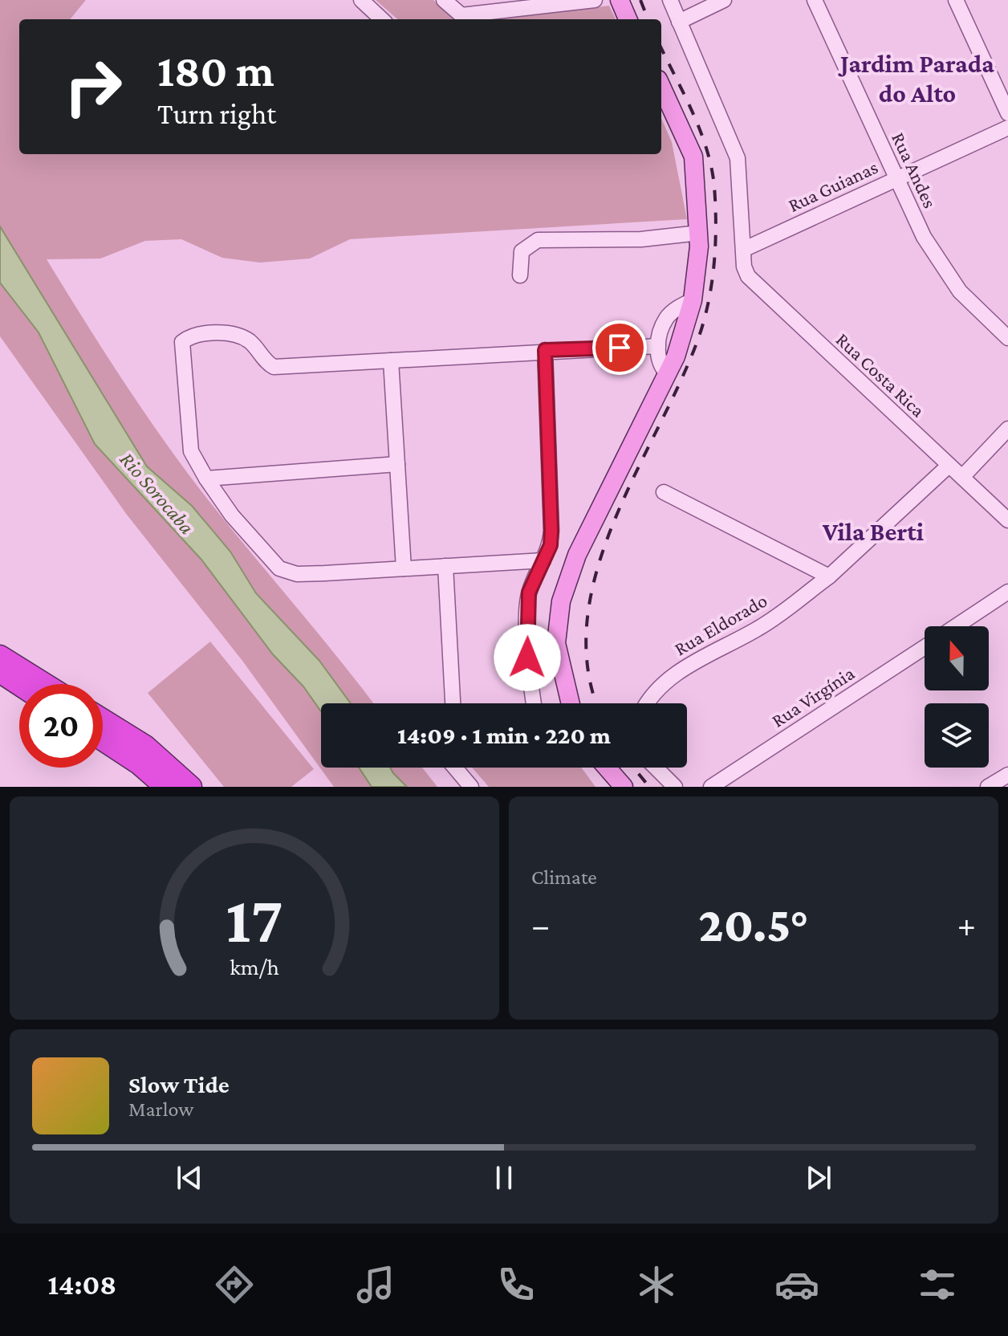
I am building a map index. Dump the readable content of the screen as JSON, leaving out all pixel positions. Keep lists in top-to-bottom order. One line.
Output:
{"streets":{"street":["Rua Andes","Rua Guianas","Rua Costa Rica","Rua Eldorado","Rua Virgínia"]},"crossings":[["Rua Andes","Rua Guianas"],["Rua Guianas","Rua Costa Rica"],["Rua Costa Rica","Rua Eldorado"]],"districts":["Jardim Parada do Alto","Vila Berti"],"water":["Rio Sorocaba"],"north":"top","page":{"turn":["180 m","Turn right"],"limit":"20","trip":"14:09 · 1 min · 220 m","tile":"Climate","heat":["−","20.5°","+"],"song":["Slow Tide","Marlow"],"tabs":"14:08","gauge":["17","km/h"]}}
